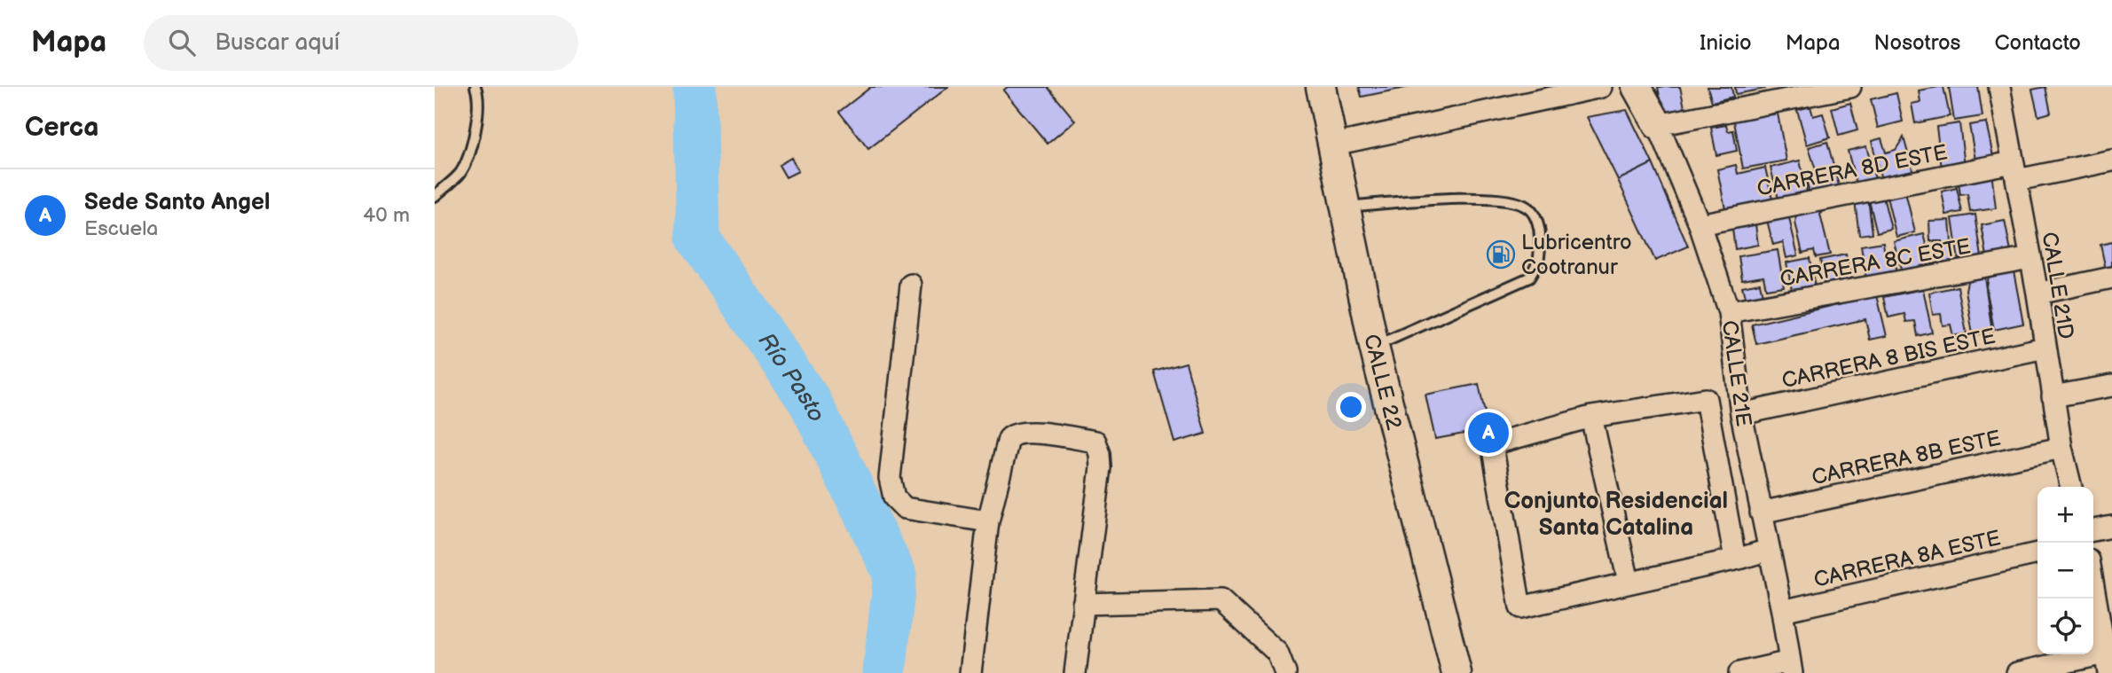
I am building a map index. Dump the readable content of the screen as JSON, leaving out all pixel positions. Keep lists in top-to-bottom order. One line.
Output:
{"streets":{"main road":["CALLE 21E","CALLE 22"],"street":["CARRERA 8D ESTE","CARRERA 8C ESTE","CALLE 21D","CARRERA 8 BIS ESTE","CARRERA 8B ESTE","CARRERA 8A ESTE"]},"crossings":[["CARRERA 8D ESTE","CALLE 21D"],["CARRERA 8D ESTE","CALLE 21E"],["CARRERA 8C ESTE","CALLE 21D"],["CARRERA 8C ESTE","CALLE 21E"],["CALLE 21D","CARRERA 8 BIS ESTE"],["CALLE 21D","CARRERA 8B ESTE"],["CARRERA 8 BIS ESTE","CALLE 21E"],["CALLE 21E","CARRERA 8B ESTE"],["CALLE 21E","CARRERA 8A ESTE"]],"districts":["Conjunto Residencial Santa Catalina"],"water":["Río Pasto"],"places":{"fuel station":["Lubricentro Cootranur"]},"page":{"header":"Mapa","search":"Buscar aquí","nav":["Inicio","Mapa","Nosotros","Contacto"],"heading":"Cerca","list":[{"mark":"A","name":"Sede Santo Angel","note":"Escuela","value":"40 m"}],"pins":"A","map_buttons":["+","−"]}}
